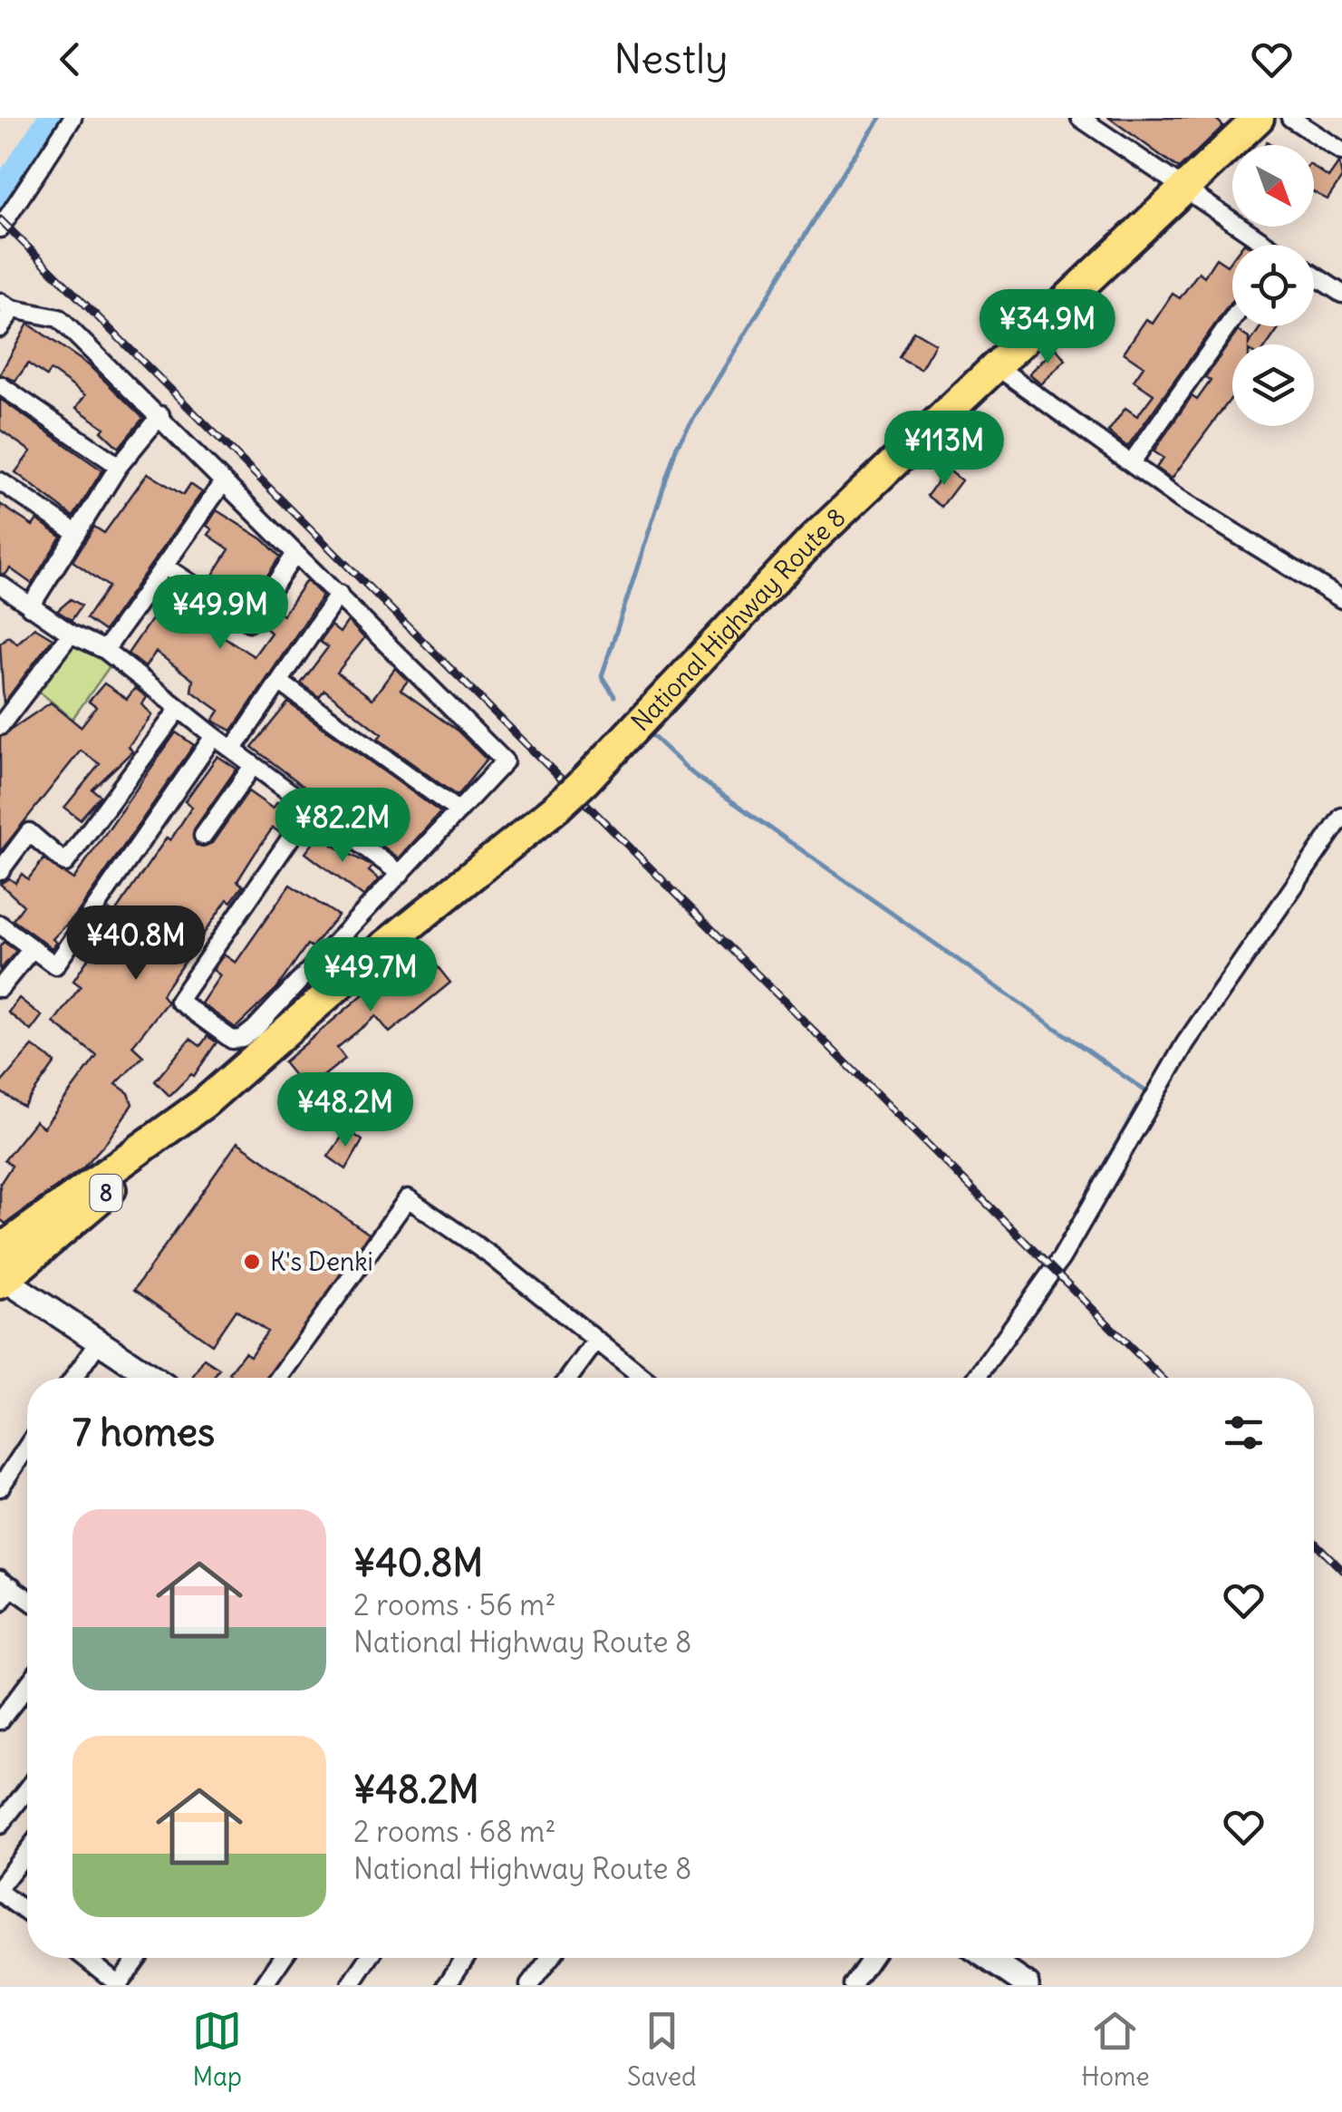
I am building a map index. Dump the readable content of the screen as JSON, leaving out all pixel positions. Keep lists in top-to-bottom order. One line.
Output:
{"streets":{"highway":["National Highway Route 8","8"]},"places":["K's Denki"],"north":"bottom right","page":{"header":"Nestly","price":["¥34.9M","¥113M","¥49.9M","¥82.2M","¥40.8M","¥49.7M","¥48.2M"],"heading":"7 homes","list":[{"name":"¥40.8M","note":"2 rooms · 56 m² · National Highway Route 8"},{"name":"¥48.2M","note":"2 rooms · 68 m² · National Highway Route 8"}],"tabs":["Map","Saved","Home"]}}
